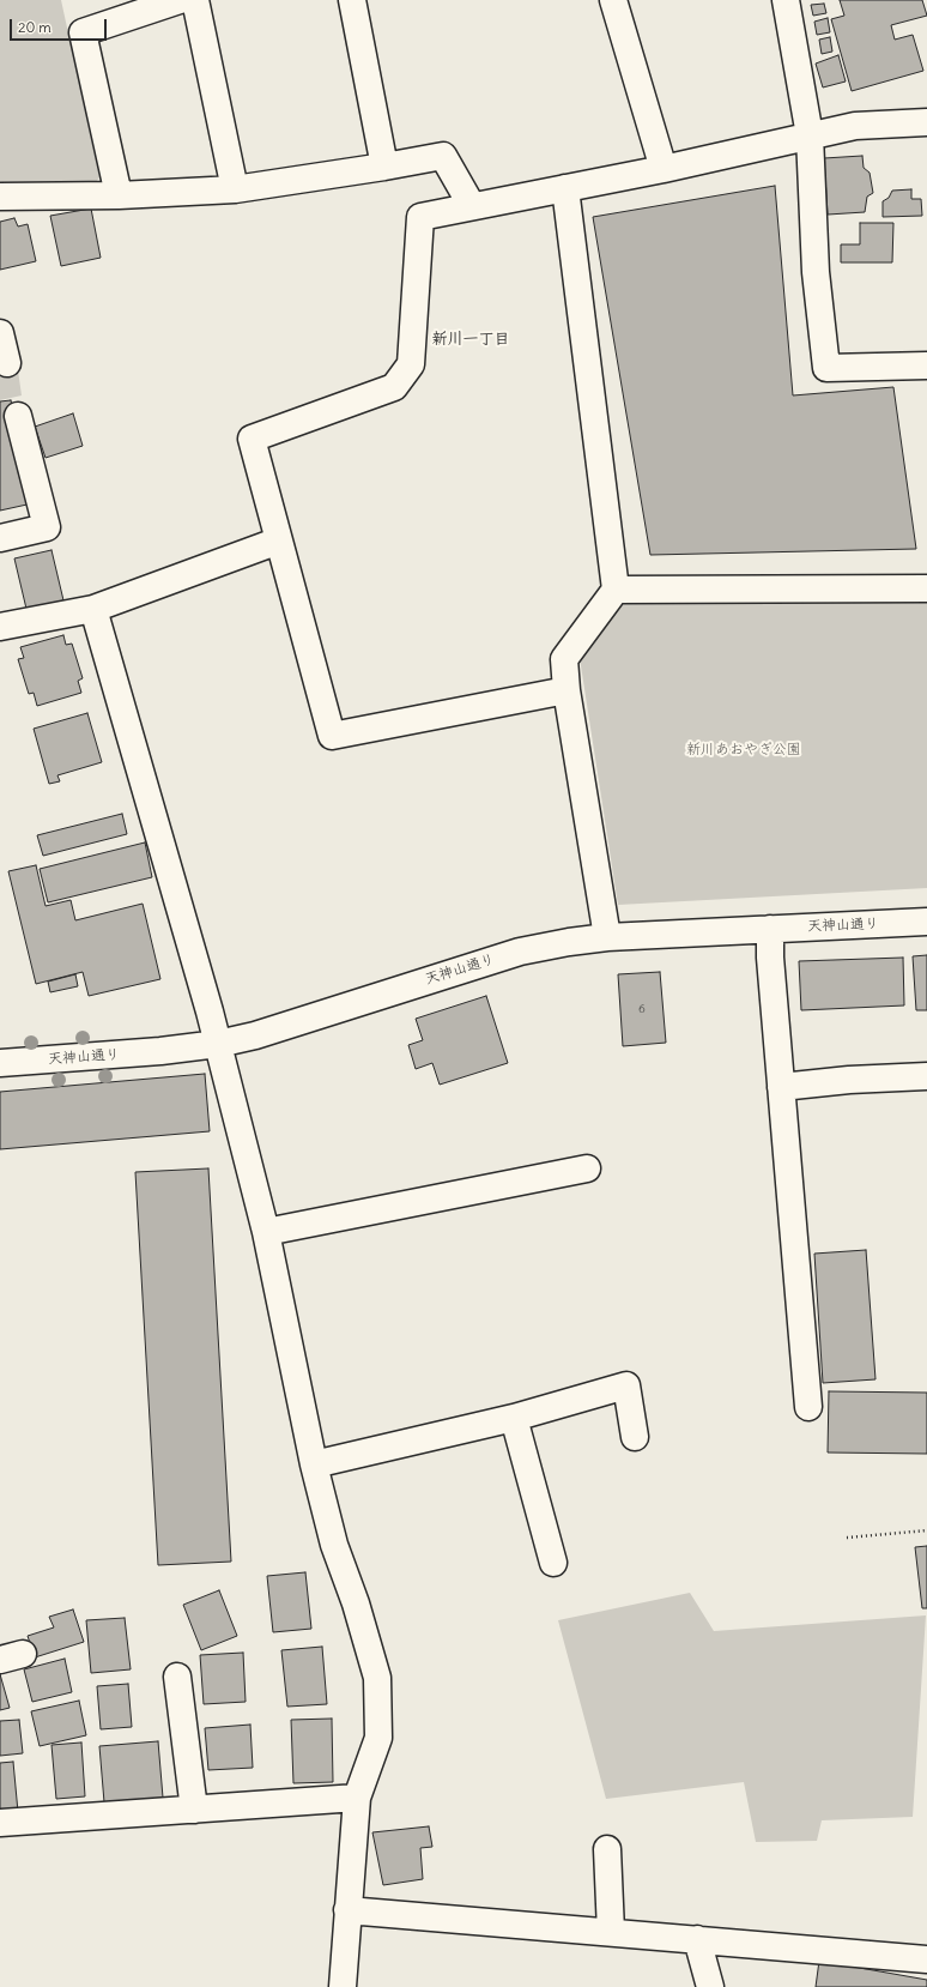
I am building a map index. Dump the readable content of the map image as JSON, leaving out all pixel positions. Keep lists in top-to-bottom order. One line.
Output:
{"streets":{"street":["天神山通り"]},"districts":["新川一丁目"],"parks":["新川あおやぎ公園"],"house_numbers":["6"],"scale_bar":"20 m"}
